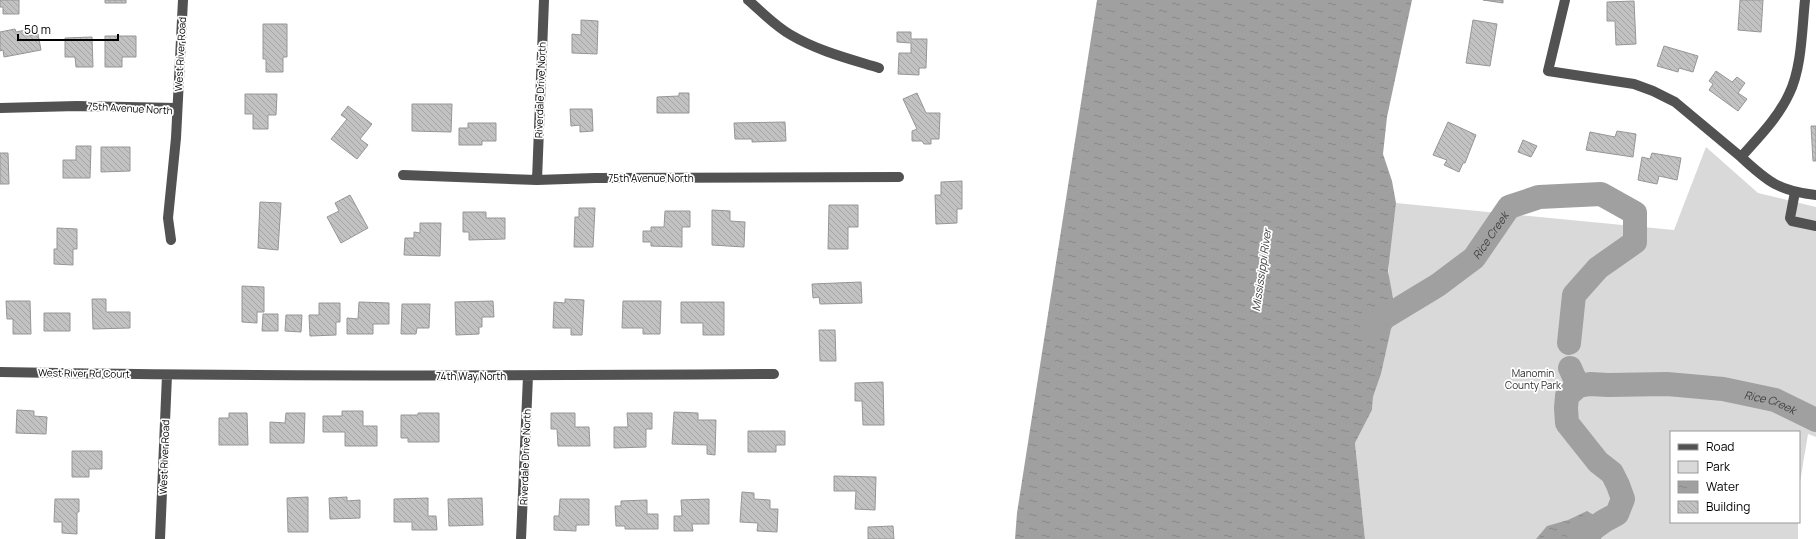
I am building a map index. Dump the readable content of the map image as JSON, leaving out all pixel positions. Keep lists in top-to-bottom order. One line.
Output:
{"streets":{"street":["West River Road","Riverdale Drive North","75th Avenue North","West River Rd Court","74th Way North"]},"crossings":[["West River Road","75th Avenue North"],["West River Road","West River Rd Court"],["West River Road","74th Way North"],["Riverdale Drive North","75th Avenue North"],["Riverdale Drive North","74th Way North"],["West River Rd Court","74th Way North"]],"water":["Rice Creek","Mississippi River"],"parks":["Manomin County Park"],"legend":["Road","Park","Water","Building"],"scale_bar":"50 m"}
